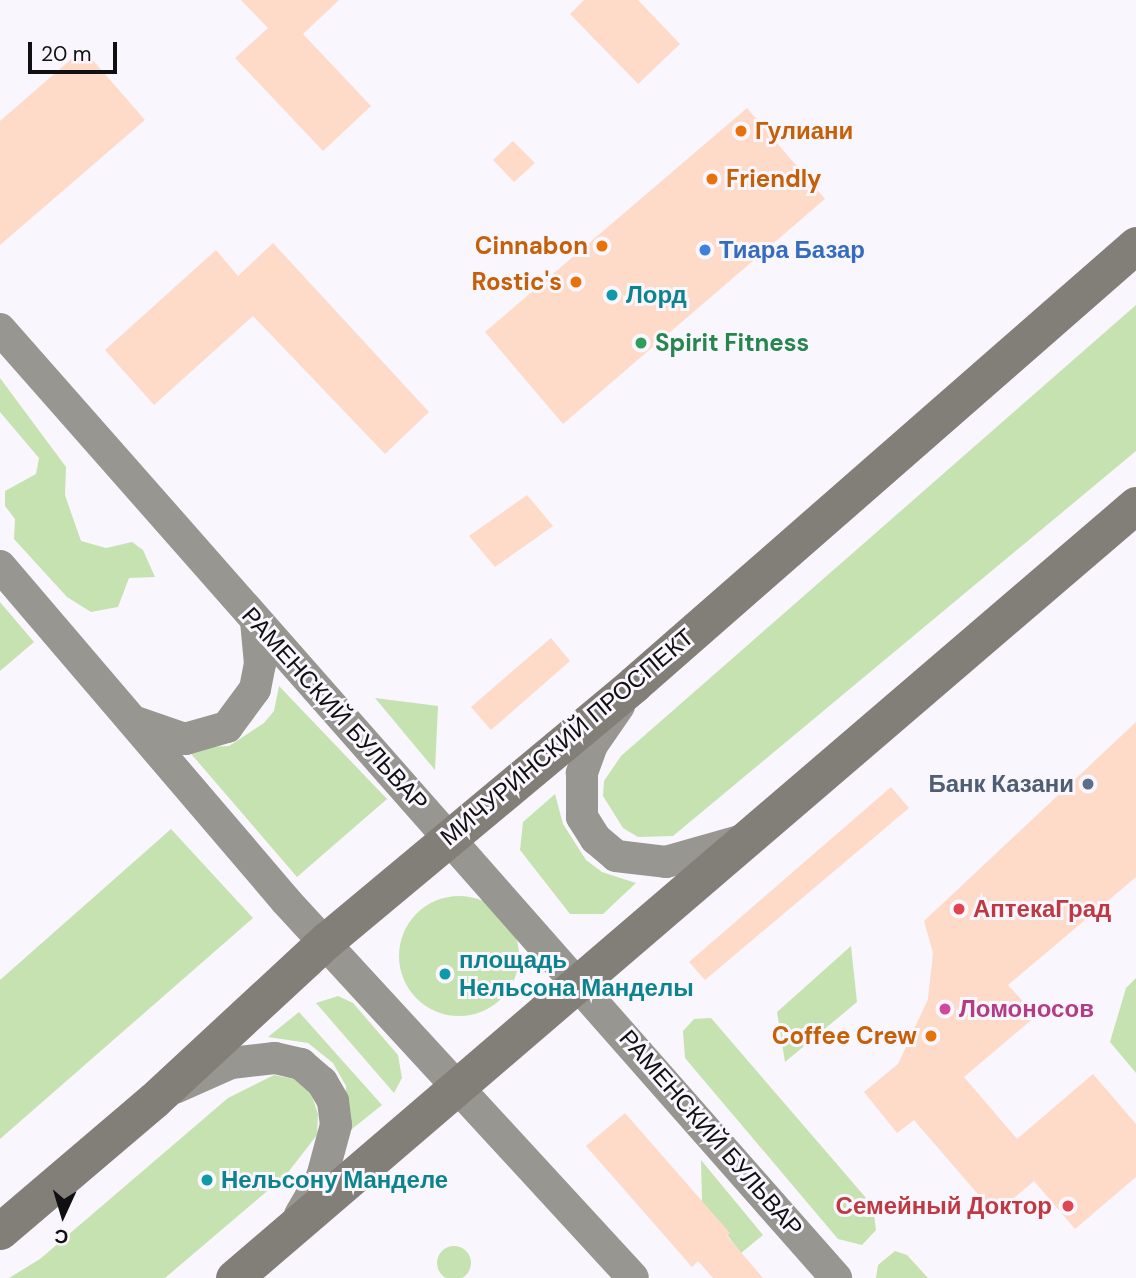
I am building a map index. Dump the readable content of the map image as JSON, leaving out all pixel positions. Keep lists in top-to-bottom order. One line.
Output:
{"streets":{"main road":["МИЧУРИНСКИЙ ПРОСПЕКТ"],"street":["РАМЕНСКИЙ БУЛЬВАР"]},"crossings":[["РАМЕНСКИЙ БУЛЬВАР","МИЧУРИНСКИЙ ПРОСПЕКТ"]],"places":["Гулиани","Friendly","Cinnabon","Тиара Базар","Rostic's","Лорд","Spirit Fitness","Банк Казани","АптекаГрад","площадь Нельсона Манделы","Ломоносов","Coffee Crew","Нельсону Манделе","Семейный Доктор"],"scale_bar":"20 m","north":"bottom"}
